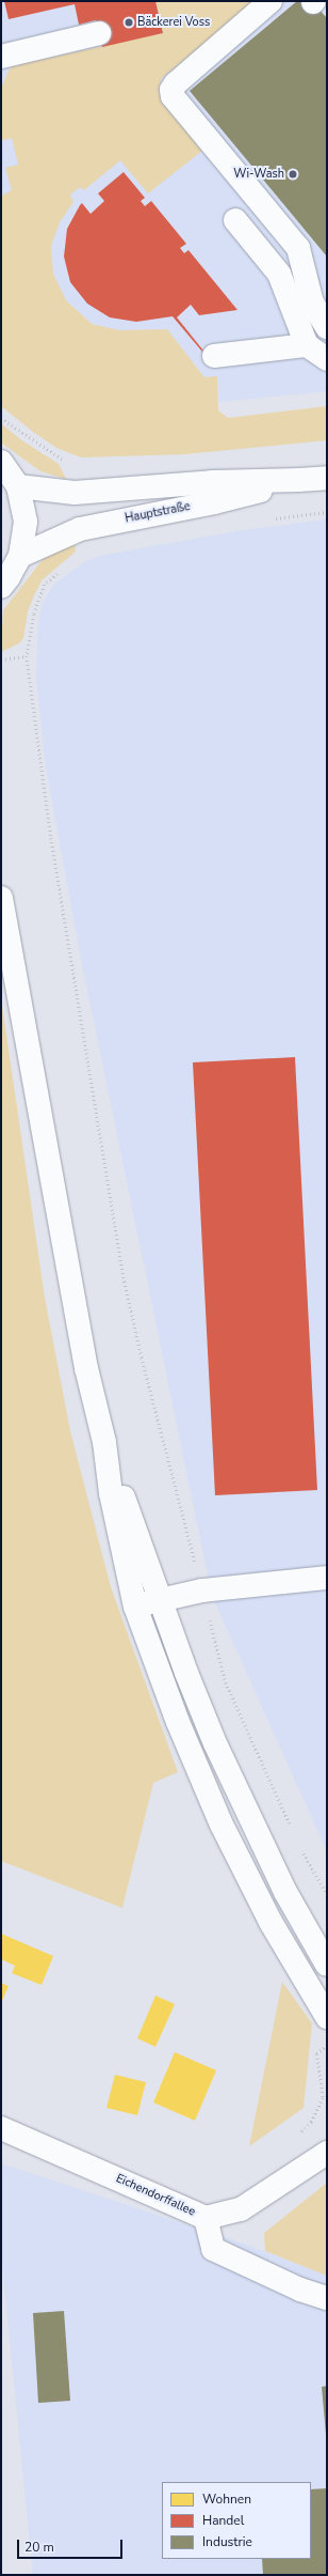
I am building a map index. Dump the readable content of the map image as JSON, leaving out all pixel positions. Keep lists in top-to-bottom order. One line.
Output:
{"streets":{"street":["Hauptstraße","Eichendorffallee"]},"places":["Bäckerei Voss","Wi-Wash"],"legend":["Wohnen","Handel","Industrie"],"scale_bar":"20 m"}
